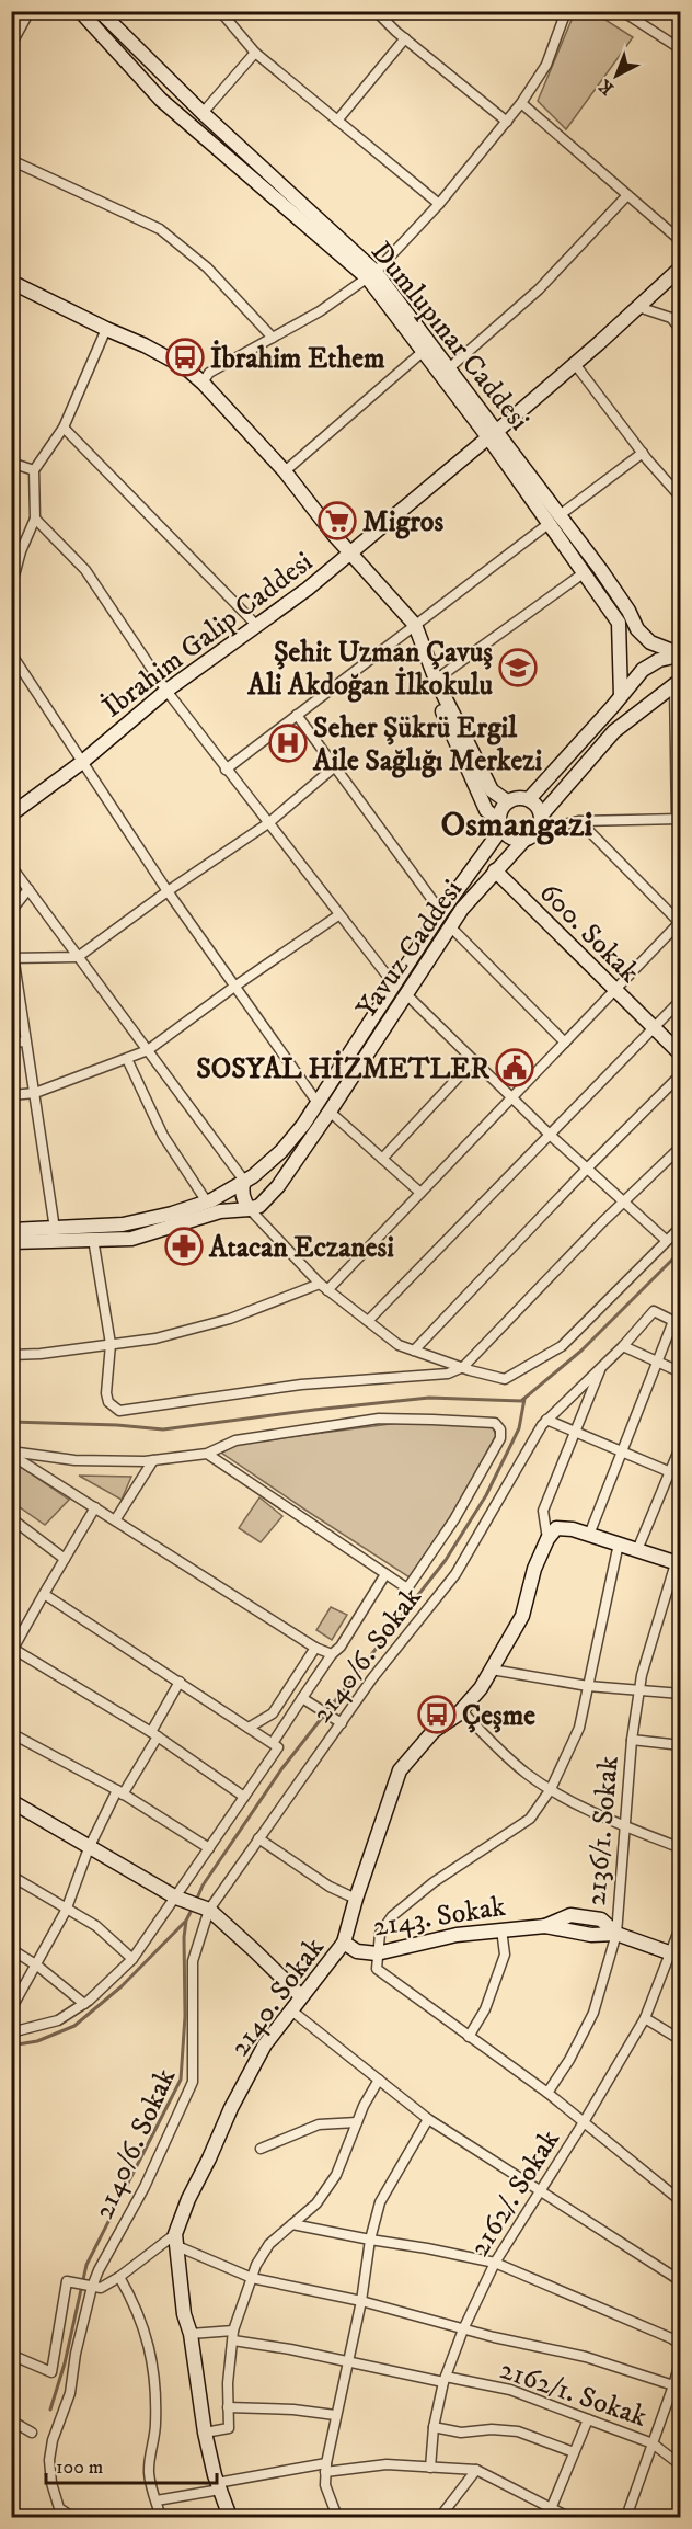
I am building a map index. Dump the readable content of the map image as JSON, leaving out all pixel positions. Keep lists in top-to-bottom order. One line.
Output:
{"streets":{"main road":["Dumlupınar Caddesi","İbrahim Galip Caddesi","600. Sokak","Yavuz Caddesi","2143. Sokak","2140. Sokak"],"street":["2140/6. Sokak","2136/1. Sokak","2162/. Sokak","2162/1. Sokak"]},"crossings":[["Dumlupınar Caddesi","İbrahim Galip Caddesi"],["600. Sokak","Yavuz Caddesi"],["2140/6. Sokak","2140. Sokak"],["2136/1. Sokak","2143. Sokak"],["2143. Sokak","2140. Sokak"],["2143. Sokak","2162/. Sokak"],["2140. Sokak","2162/1. Sokak"],["2162/. Sokak","2162/1. Sokak"]],"districts":["Osmangazi"],"places":{"bus stop":["İbrahim Ethem","Çeşme"],"supermarket":["Migros"],"school or university":["Şehit Uzman Çavuş Ali Akdoğan İlkokulu"],"hospital":["Seher Şükrü Ergil Aile Sağlığı Merkezi"],"public building":["SOSYAL HİZMETLER"],"pharmacy":["Atacan Eczanesi"]},"scale_bar":"100 m","north":"bottom left"}
